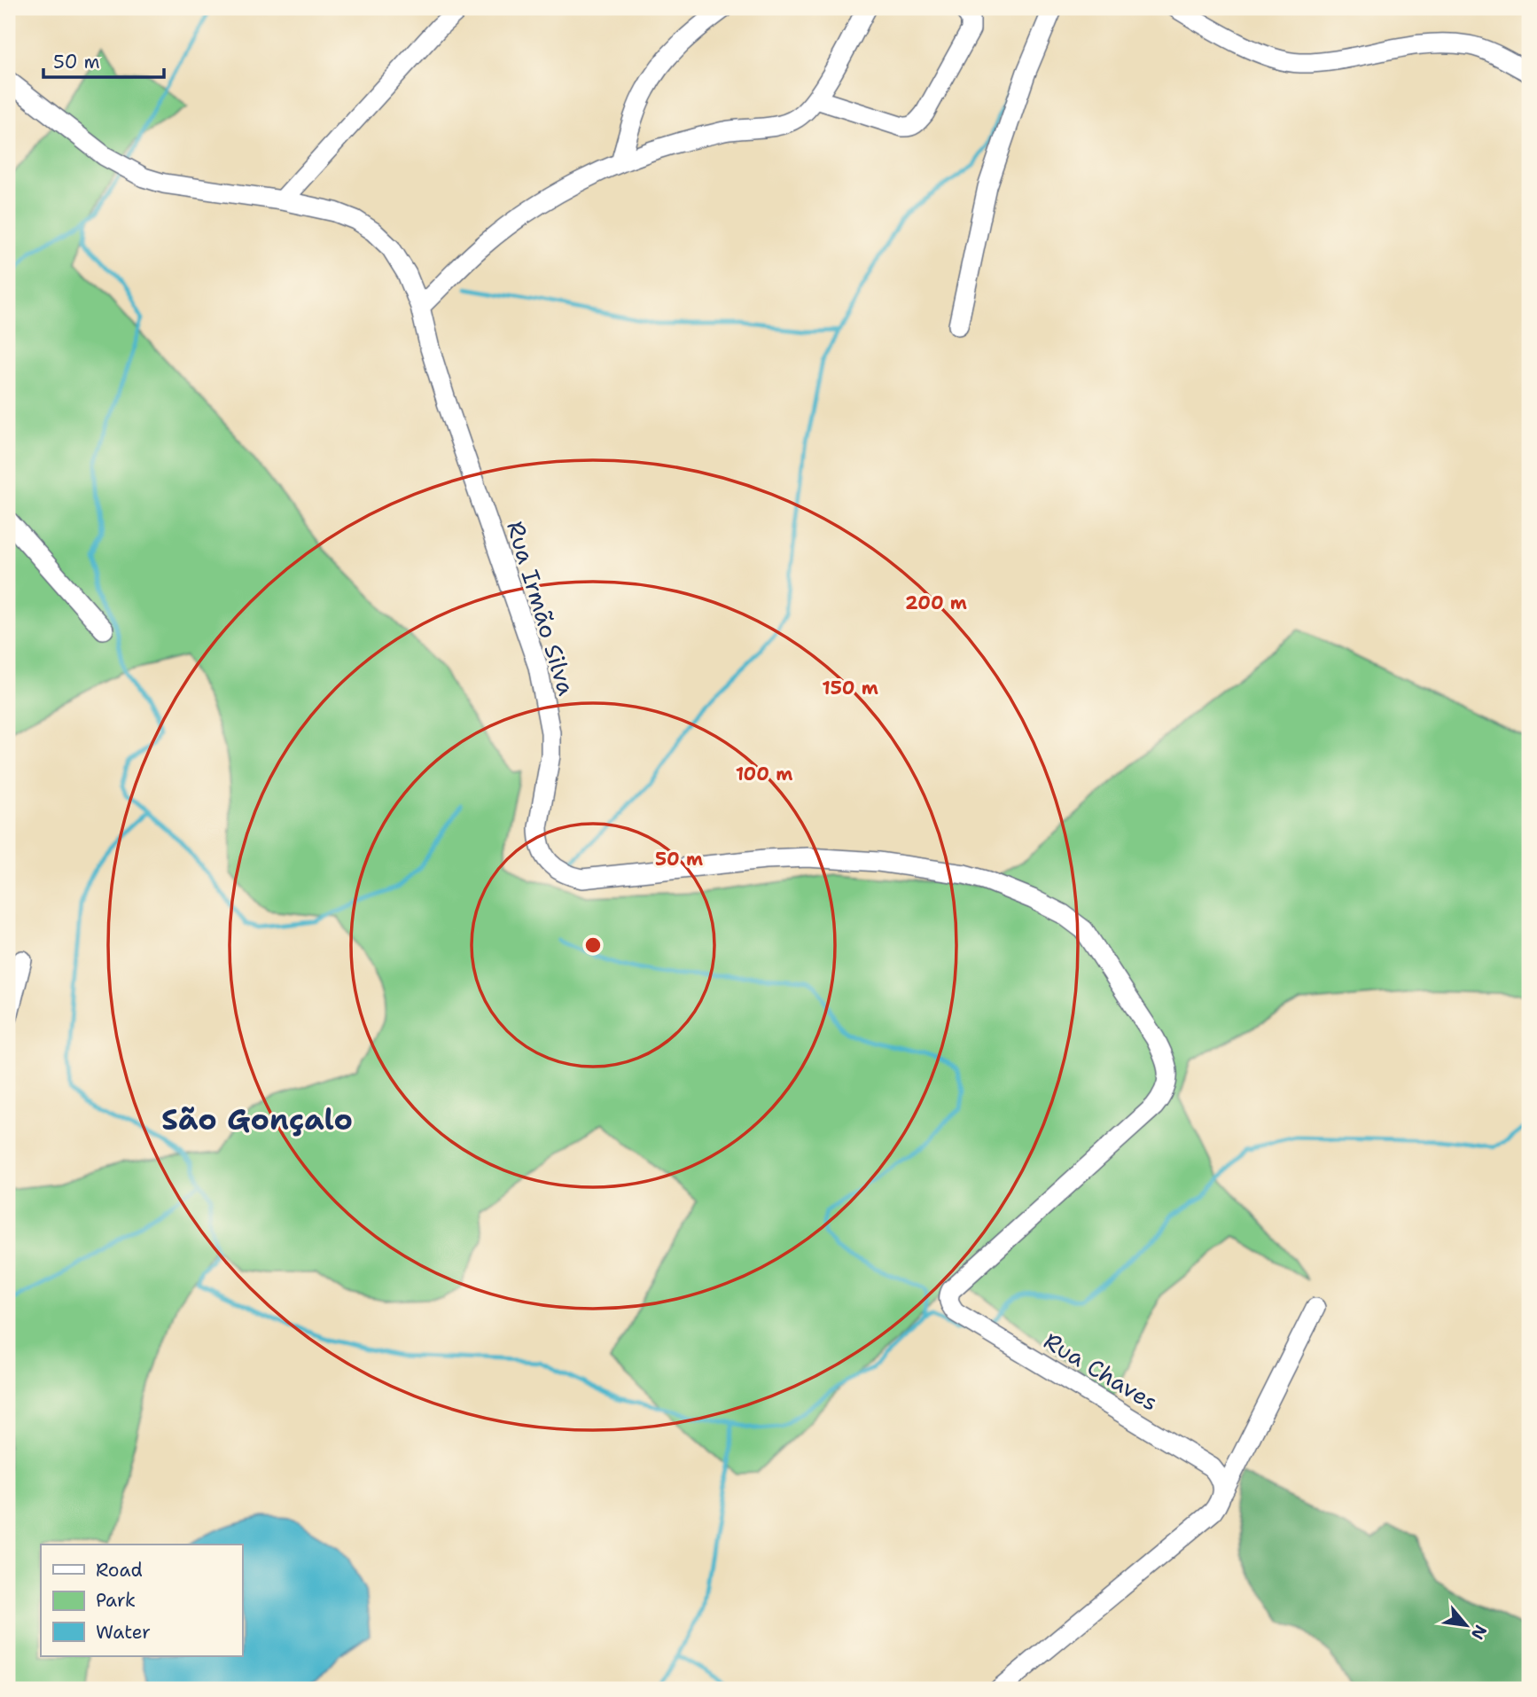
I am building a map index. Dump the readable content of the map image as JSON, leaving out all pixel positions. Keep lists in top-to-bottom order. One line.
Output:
{"streets":{"street":["Rua Irmão Silva","Rua Chaves"]},"crossings":[["Rua Irmão Silva","Rua Chaves"]],"districts":["São Gonçalo"],"legend":["Road","Park","Water"],"scale_bar":"50 m","north":"bottom right","rings":["200 m","150 m","100 m","50 m"]}
